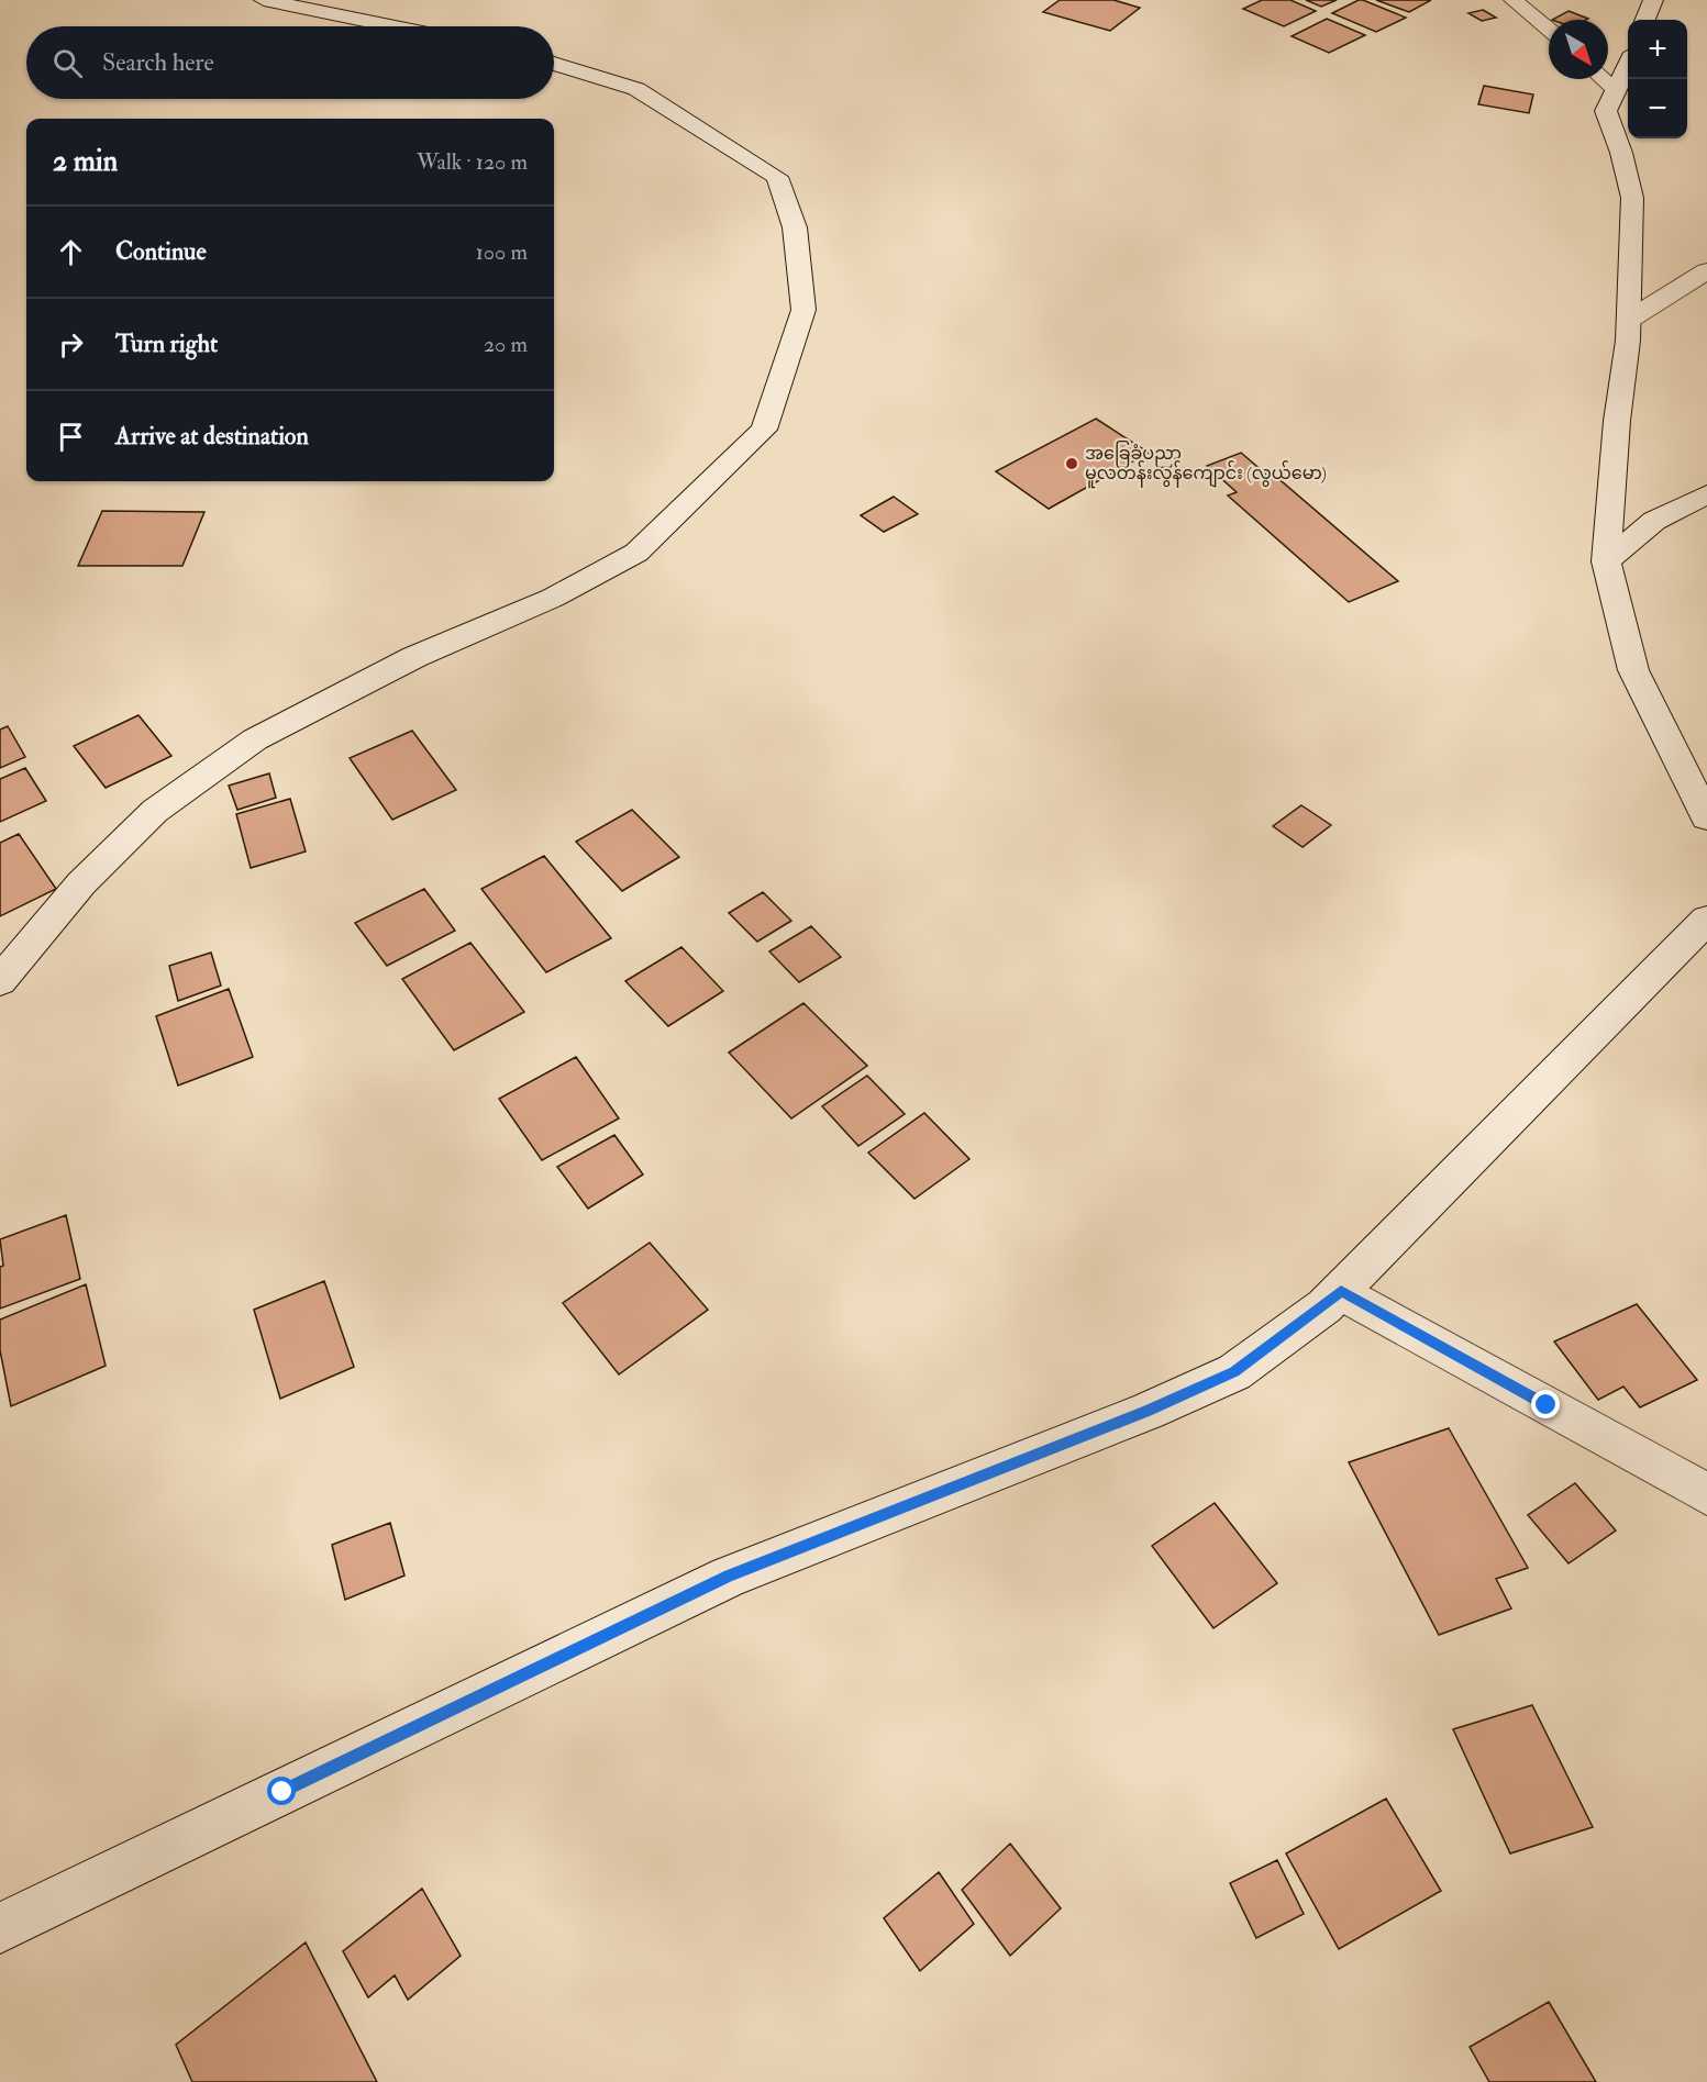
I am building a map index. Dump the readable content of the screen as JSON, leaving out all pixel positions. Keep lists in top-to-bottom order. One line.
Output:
{"places":["အခြေခံပညာ မူလတန်းလွန်ကျောင်း (လွယ်မော)"],"north":"bottom right","page":{"map_buttons":["+","−"],"search":"Search here","heading":["2 min","Walk · 120 m"],"list":[["Continue","100 m"],["Turn right","20 m"],"Arrive at destination"]}}
